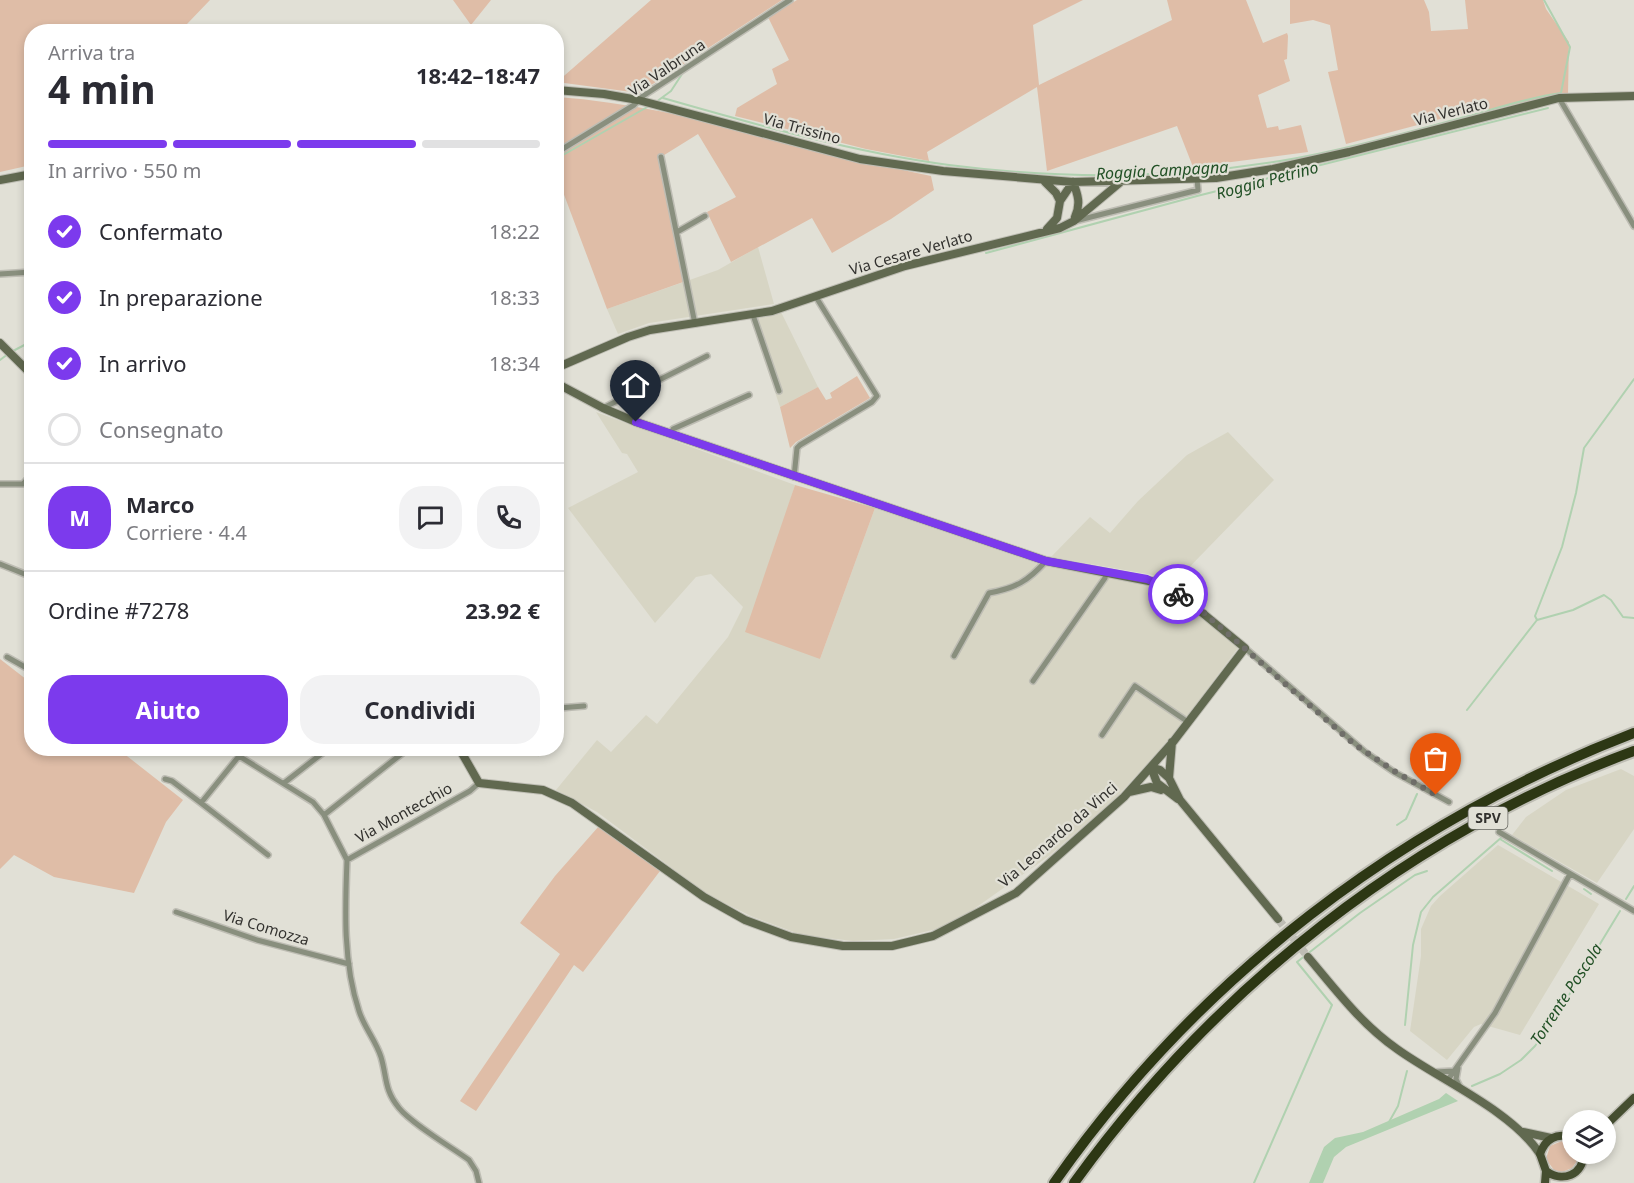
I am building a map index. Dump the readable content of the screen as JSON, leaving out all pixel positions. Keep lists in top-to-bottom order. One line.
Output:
{"streets":{"highway":["SPV"],"street":["Via Valbruna","Via Verlato","Via Trissino","Via Cesare Verlato","Via Montecchio","Via Leonardo da Vinci","Via Comozza"]},"crossings":[["Via Valbruna","Via Trissino"],["Via Verlato","Via Cesare Verlato"],["Via Montecchio","Via Leonardo da Vinci"],["Via Montecchio","Via Comozza"]],"water":["Roggia Campagna","Roggia Petrino","Torrente Poscola"],"page":{"heading":["4 min","Arriva tra","18:42–18:47"],"panel":["Marco","Corriere · 4.4","Ordine #7278","23.92 €"],"bar":"In arrivo · 550 m","list":[["Confermato","18:22"],["In preparazione","18:33"],["In arrivo","18:34"],"Consegnato"],"round":"M","buttons":["Aiuto","Condividi"]}}
